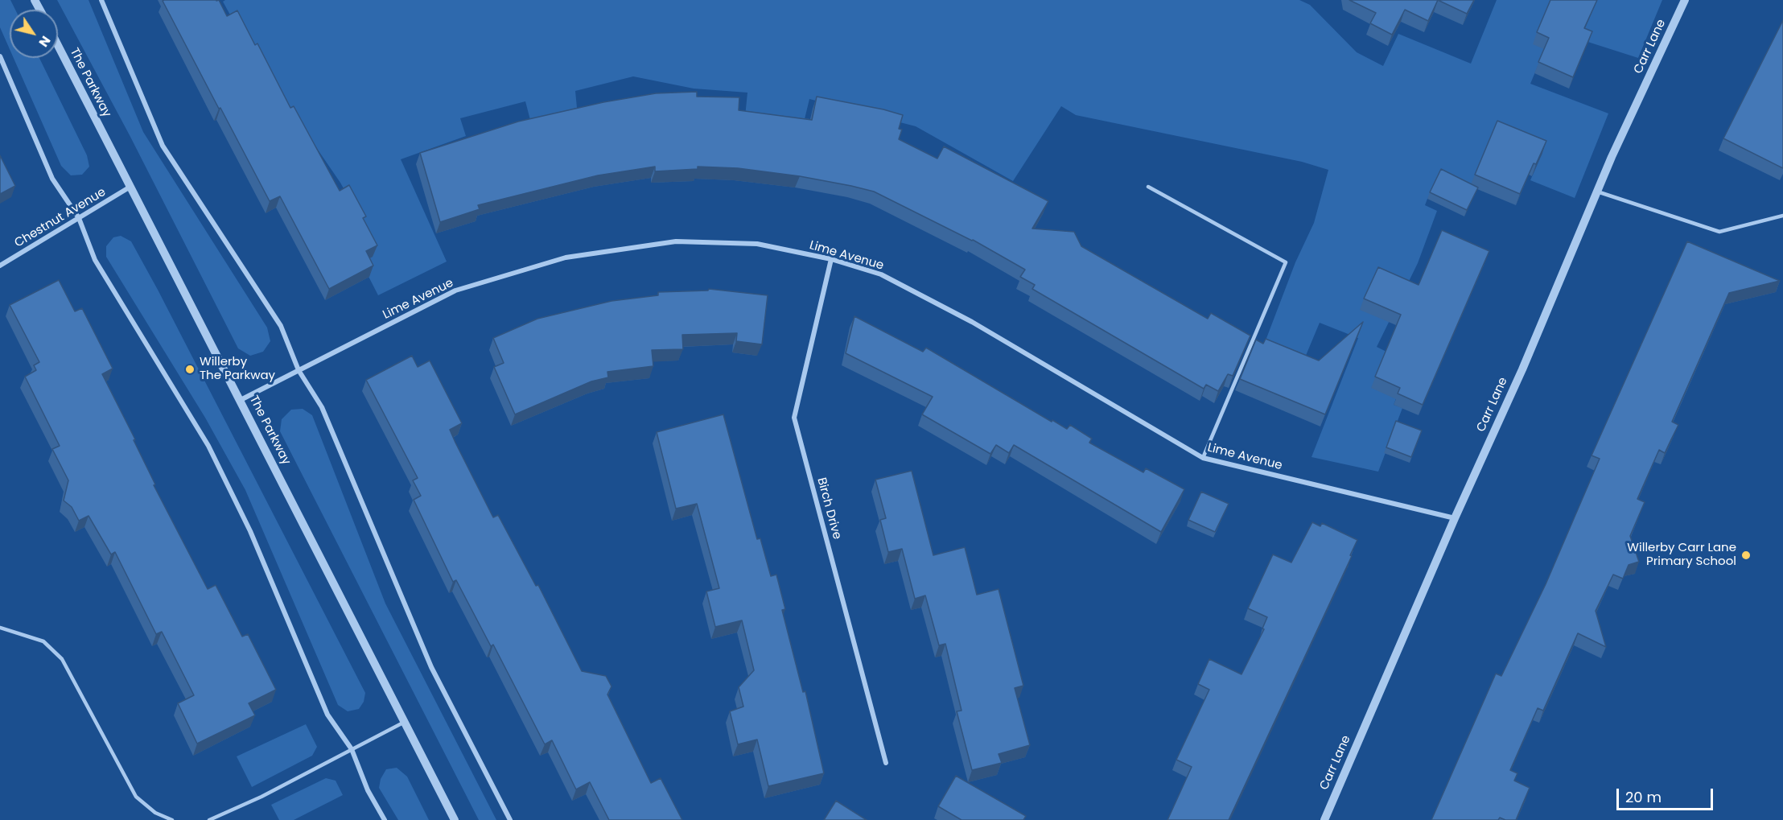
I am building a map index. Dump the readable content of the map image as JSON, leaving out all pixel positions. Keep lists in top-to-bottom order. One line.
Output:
{"streets":{"street":["Carr Lane","The Parkway","Chestnut Avenue","Lime Avenue","Birch Drive"]},"crossings":[["Carr Lane","Lime Avenue"],["The Parkway","Chestnut Avenue"],["The Parkway","Lime Avenue"],["Lime Avenue","Birch Drive"]],"places":["Willerby The Parkway","Willerby Carr Lane Primary School"],"scale_bar":"20 m","north":"bottom right"}
